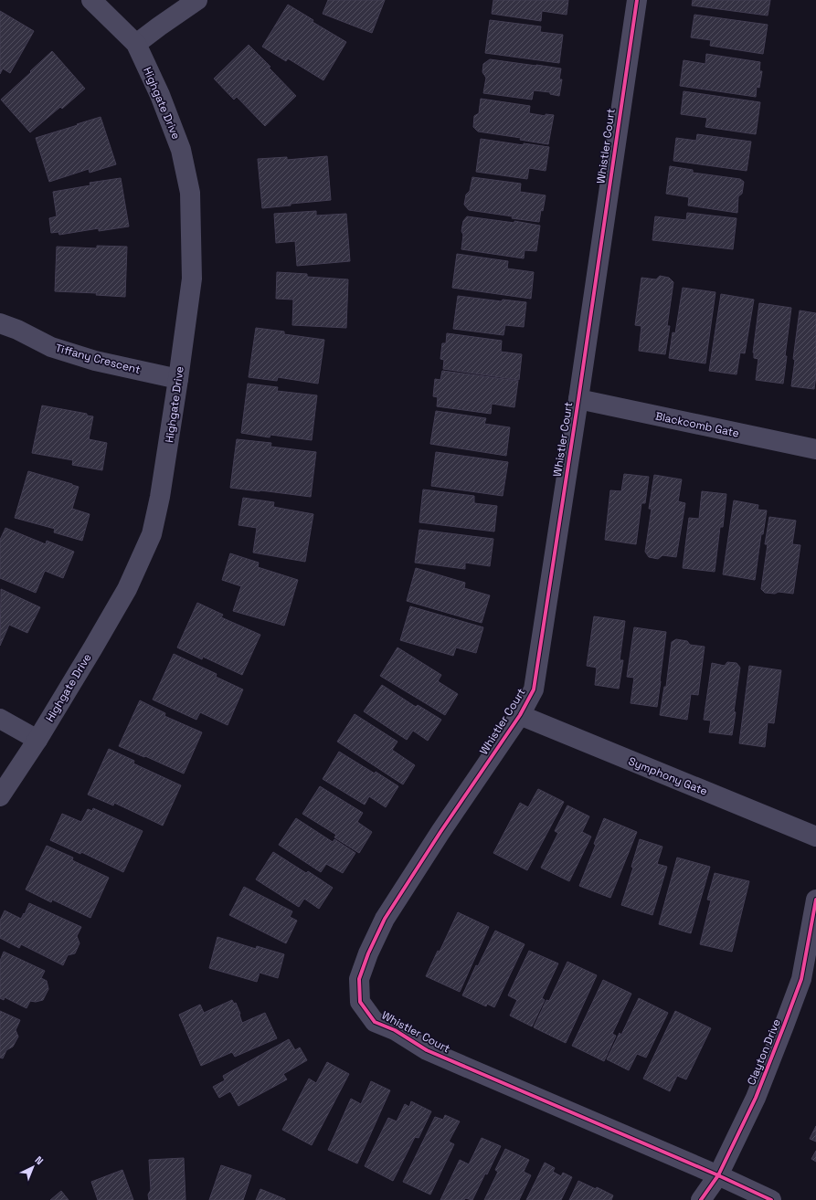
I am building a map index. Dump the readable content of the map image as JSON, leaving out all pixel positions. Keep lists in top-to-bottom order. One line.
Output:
{"streets":{"street":["Highgate Drive","Whistler Court","Tiffany Crescent","Blackcomb Gate","Symphony Gate","Clayton Drive"]},"crossings":[["Highgate Drive","Tiffany Crescent"],["Whistler Court","Blackcomb Gate"],["Whistler Court","Symphony Gate"],["Whistler Court","Clayton Drive"]],"north":"top right"}
